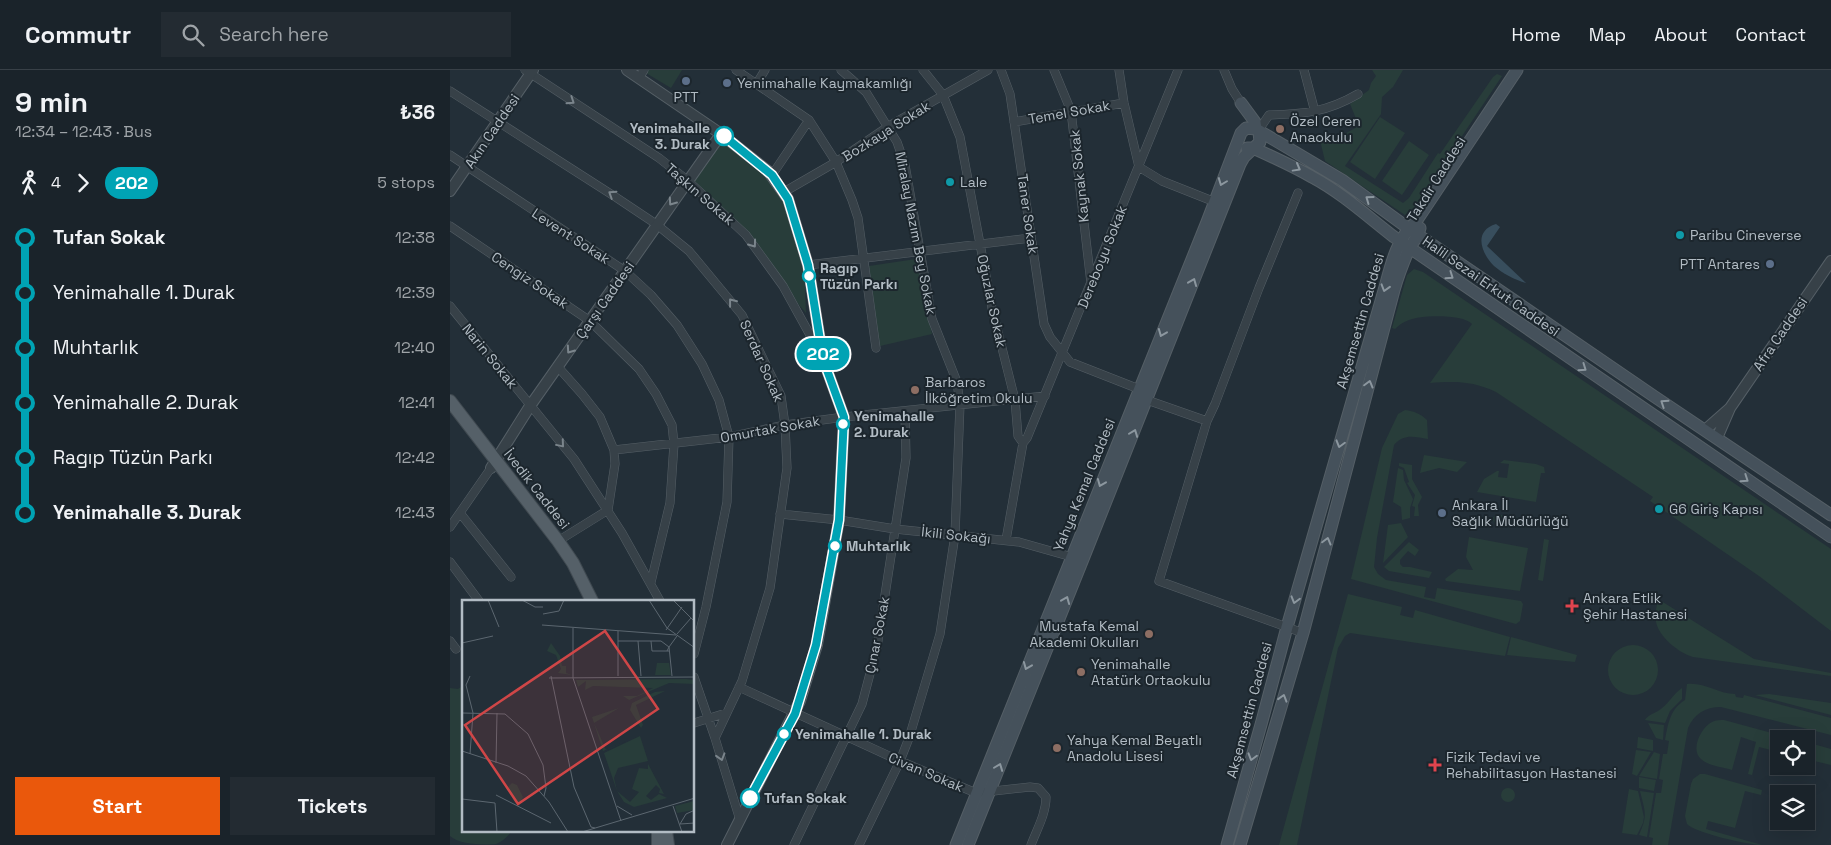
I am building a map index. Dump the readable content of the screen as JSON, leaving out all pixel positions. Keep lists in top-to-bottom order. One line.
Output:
{"streets":{"main road":["Takdir Caddesi","Halil Sezai Erkut Caddesi","Akşemsettin Caddesi","Yahya Kemal Caddesi","İvedik Caddesi"],"street":["Temel Sokak","Akın Caddesi","Bozkaya Sokak","Kaynak Sokak","Taşkın Sokak","Taner Sokak","Miralay Nazım Bey Sokak","Levent Sokak","Dereboyu Sokak","Cengiz Sokak","Çarşı Caddesi","Oğuzlar Sokak","Afra Caddesi","Narin Sokak","Serdar Sokak","Omurtak Sokak","İkili Sokağı","Çınar Sokak","Civan Sokak"]},"crossings":[["Temel Sokak","Kaynak Sokak"],["Temel Sokak","Taner Sokak"],["Akın Caddesi","Taşkın Sokak"],["Akın Caddesi","Levent Sokak"],["Akın Caddesi","Serdar Sokak"],["Bozkaya Sokak","Miralay Nazım Bey Sokak"],["Bozkaya Sokak","Oğuzlar Sokak"],["Kaynak Sokak","Dereboyu Sokak"],["Takdir Caddesi","Halil Sezai Erkut Caddesi"],["Taşkın Sokak","Çarşı Caddesi"],["Taner Sokak","Dereboyu Sokak"],["Taner Sokak","Yahya Kemal Caddesi"],["Miralay Nazım Bey Sokak","Omurtak Sokak"],["Miralay Nazım Bey Sokak","İkili Sokağı"],["Miralay Nazım Bey Sokak","Civan Sokak"],["Levent Sokak","Çarşı Caddesi"],["Levent Sokak","Omurtak Sokak"],["Dereboyu Sokak","Oğuzlar Sokak"],["Dereboyu Sokak","Omurtak Sokak"],["Cengiz Sokak","Çarşı Caddesi"],["Cengiz Sokak","Omurtak Sokak"],["Halil Sezai Erkut Caddesi","Akşemsettin Caddesi"],["Halil Sezai Erkut Caddesi","Afra Caddesi"],["Halil Sezai Erkut Caddesi","Yahya Kemal Caddesi"],["Çarşı Caddesi","Narin Sokak"],["Çarşı Caddesi","Serdar Sokak"],["Çarşı Caddesi","İvedik Caddesi"],["Oğuzlar Sokak","Omurtak Sokak"],["Oğuzlar Sokak","İkili Sokağı"],["Serdar Sokak","Omurtak Sokak"],["Serdar Sokak","İkili Sokağı"],["Serdar Sokak","Civan Sokak"],["Omurtak Sokak","Çınar Sokak"],["Yahya Kemal Caddesi","İkili Sokağı"],["Yahya Kemal Caddesi","Civan Sokak"],["İkili Sokağı","Çınar Sokak"],["Çınar Sokak","Civan Sokak"]],"one_way":["Serdar Sokak"],"places":{"other":["PTT","Yenimahalle Kaymakamlığı","Özel Ceren Anaokulu","Yenimahalle 3. Durak","Lale","Paribu Cineverse","PTT Antares","Ragıp Tüzün Parkı","Barbaros İlköğretim Okulu","Yenimahalle 2. Durak","G6 Giriş Kapısı","Ankara İl Sağlık Müdürlüğü","Muhtarlık","Mustafa Kemal Akademi Okulları","Yenimahalle Atatürk Ortaokulu","Yenimahalle 1. Durak","Yahya Kemal Beyatlı Anadolu Lisesi","Tufan Sokak"],"health":["Ankara Etlik Şehir Hastanesi","Fizik Tedavi ve Rehabilitasyon Hastanesi"]},"lines":["bus line 202"],"page":{"header":"Commutr","search":"Search here","nav":["Home","Map","About","Contact"],"heading":["9 min","12:34 – 12:43 · Bus","₺36"],"on_map":"202","legs":["4","202","5 stops"],"list":[{"name":"Tufan Sokak","value":"12:38"},{"name":"Yenimahalle 1. Durak","value":"12:39"},{"name":"Muhtarlık","value":"12:40"},{"name":"Yenimahalle 2. Durak","value":"12:41"},{"name":"Ragıp Tüzün Parkı","value":"12:42"},{"name":"Yenimahalle 3. Durak","value":"12:43"}],"buttons":["Start","Tickets"]}}
